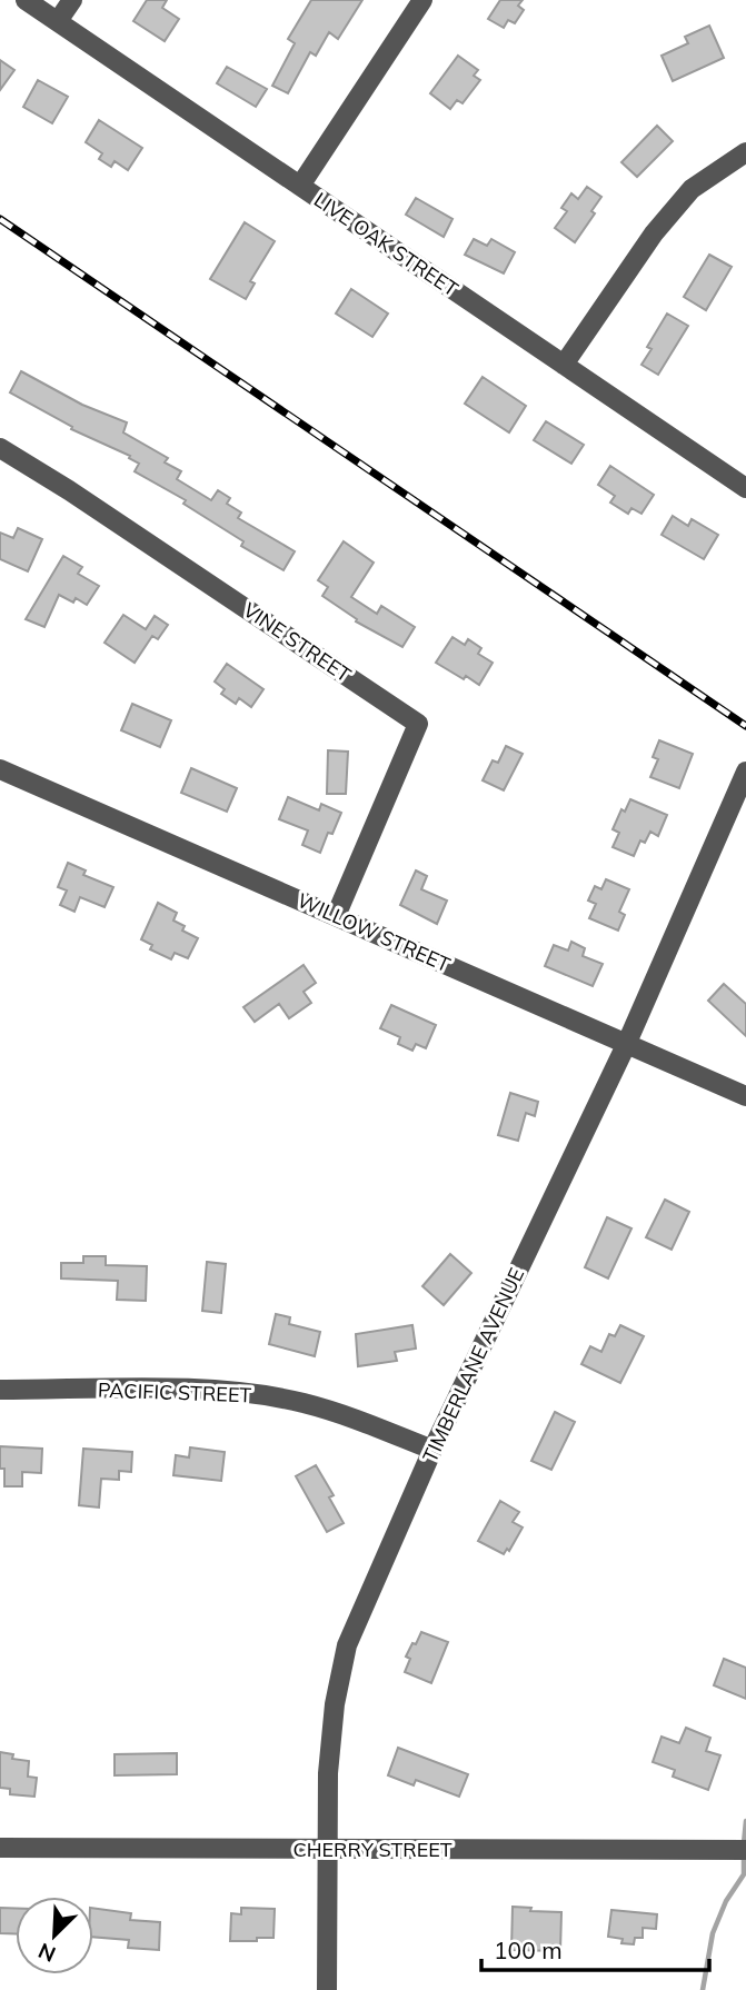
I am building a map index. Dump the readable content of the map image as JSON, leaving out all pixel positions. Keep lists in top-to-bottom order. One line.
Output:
{"streets":{"street":["LIVE OAK STREET","VINE STREET","WILLOW STREET","TIMBERLANE AVENUE","PACIFIC STREET","CHERRY STREET"]},"crossings":[["VINE STREET","WILLOW STREET"],["WILLOW STREET","TIMBERLANE AVENUE"],["TIMBERLANE AVENUE","PACIFIC STREET"],["TIMBERLANE AVENUE","CHERRY STREET"]],"scale_bar":"100 m","north":"bottom left"}
